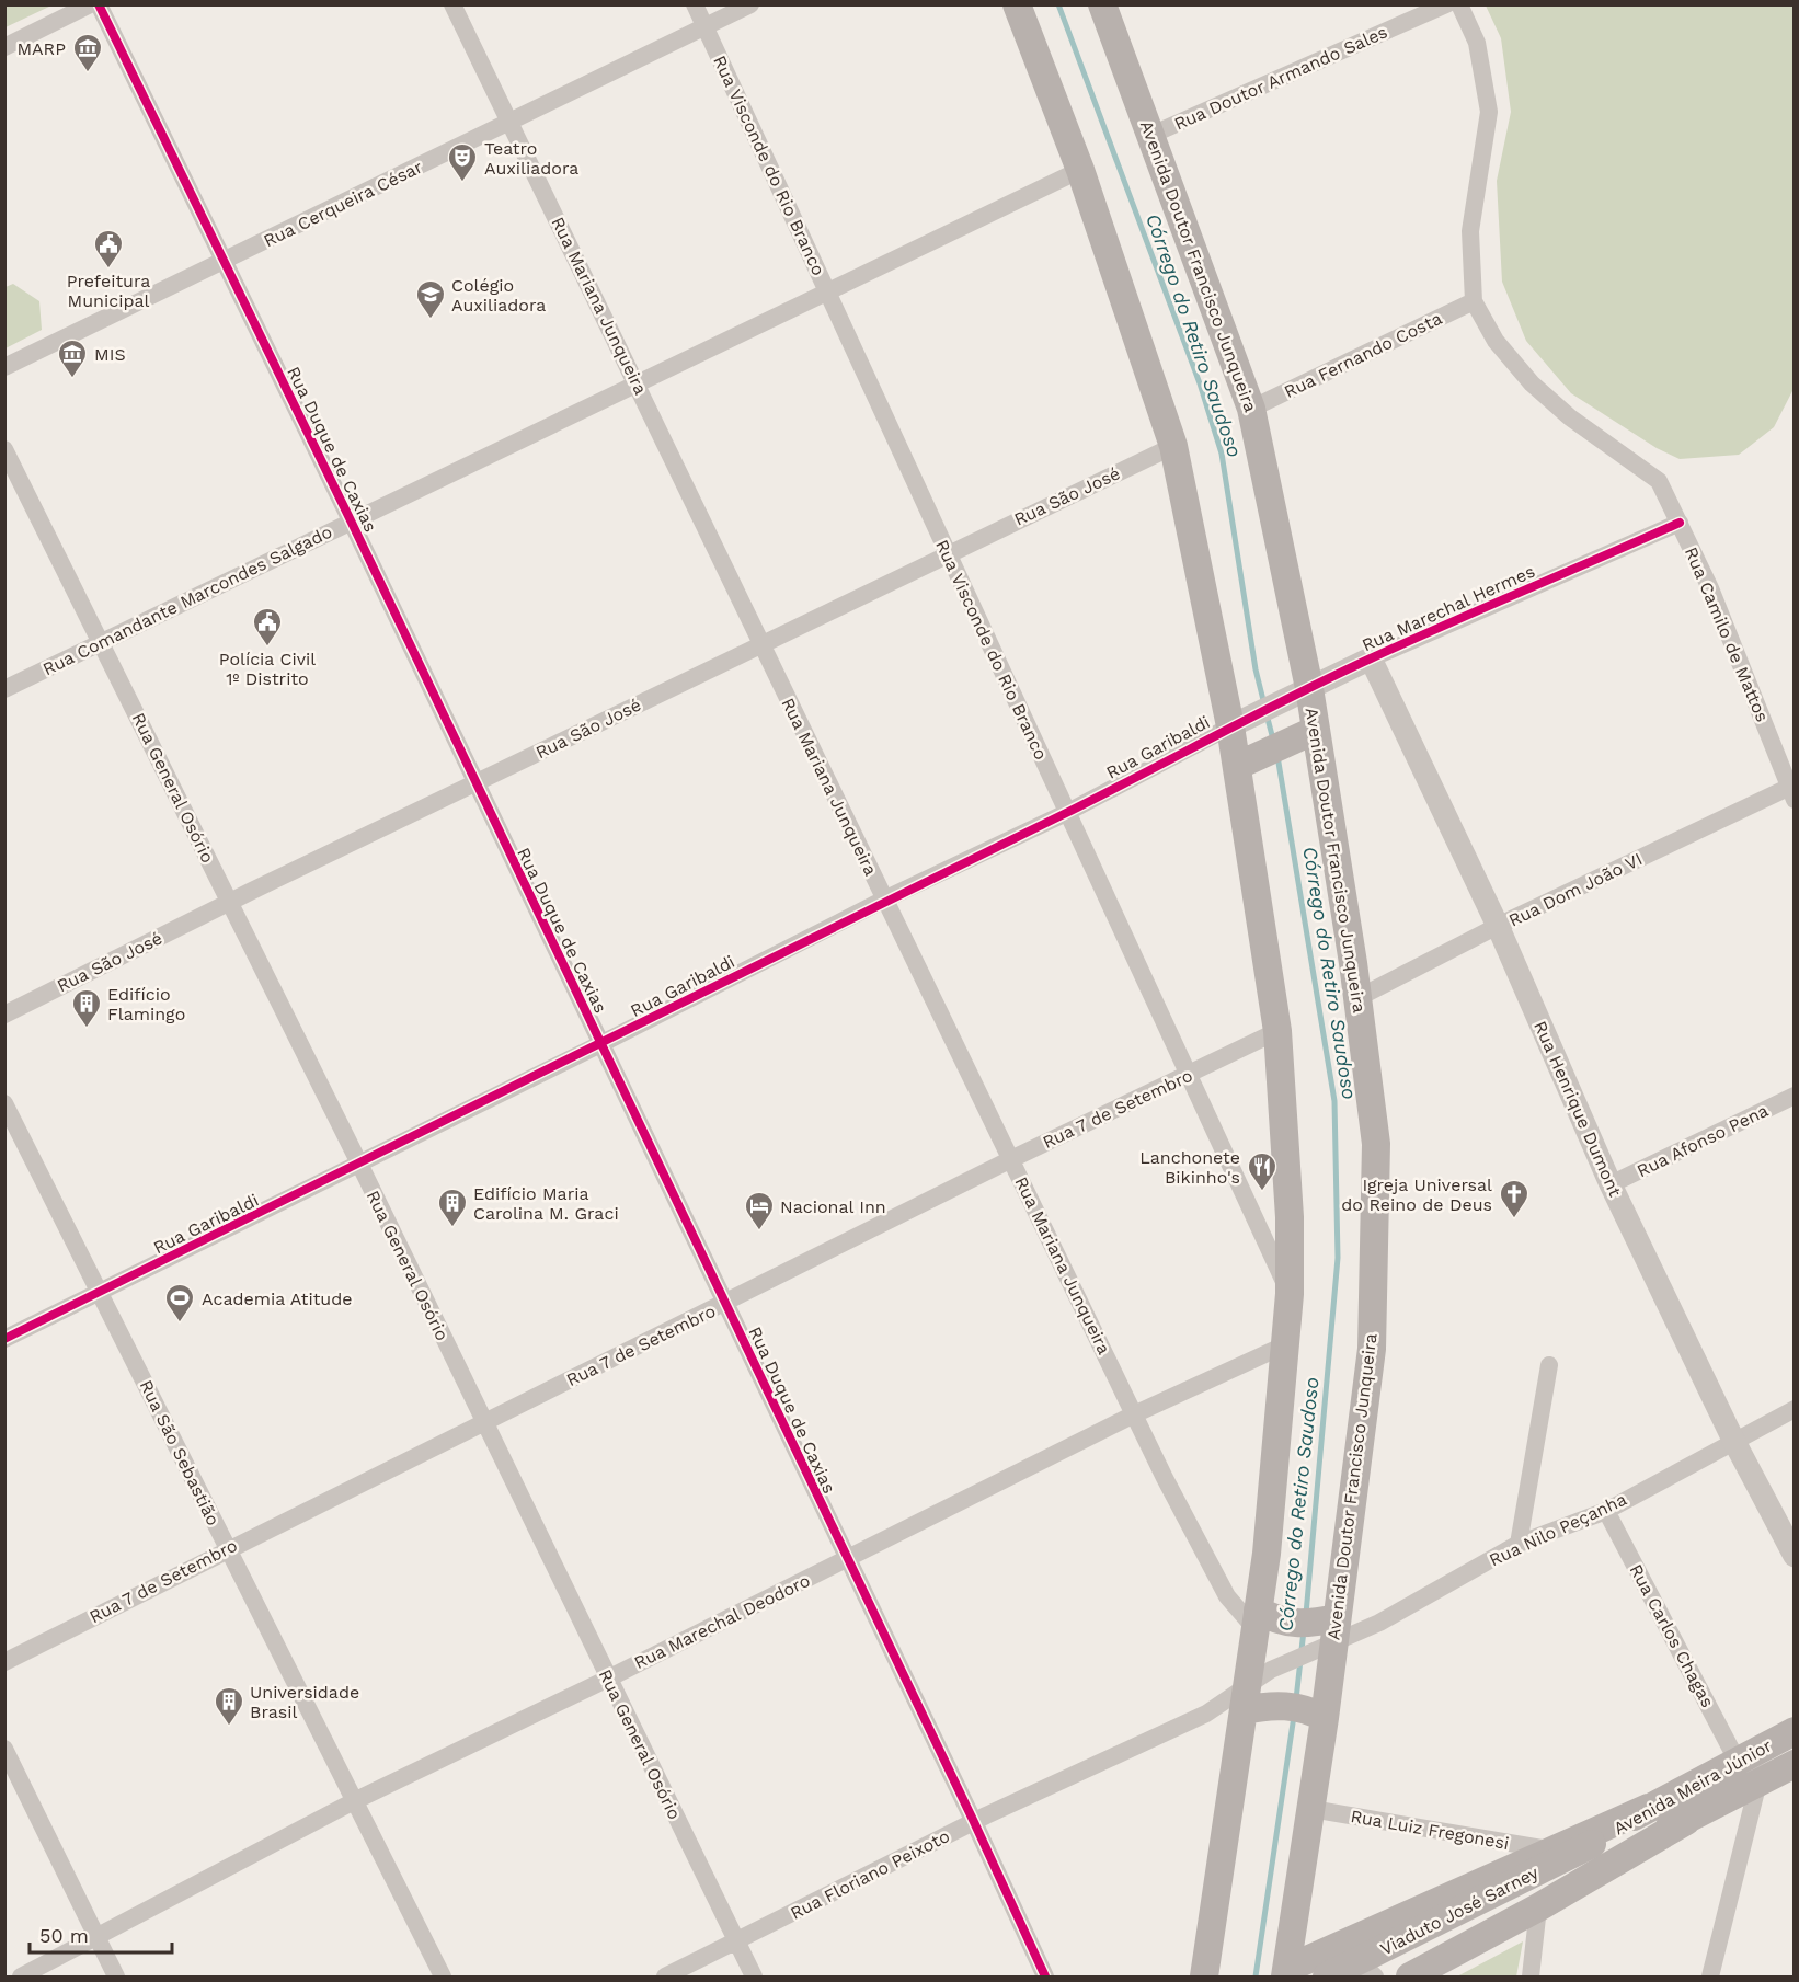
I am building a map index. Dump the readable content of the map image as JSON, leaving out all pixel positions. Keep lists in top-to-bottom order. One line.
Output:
{"streets":{"main road":["Avenida Doutor Francisco Junqueira","Avenida Meira Júnior","Viaduto José Sarney"],"street":["Rua Doutor Armando Sales","Rua Visconde do Rio Branco","Rua Cerqueira César","Rua Mariana Junqueira","Rua Fernando Costa","Rua Duque de Caxias","Rua São José","Rua Comandante Marcondes Salgado","Rua Marechal Hermes","Rua Camilo de Mattos","Rua Garibaldi","Rua General Osório","Rua Dom João VI","Rua 7 de Setembro","Rua Henrique Dumont","Rua Afonso Pena","Rua São Sebastião","Rua Nilo Peçanha","Rua Marechal Deodoro","Rua Carlos Chagas","Rua Luiz Fregonesi","Rua Floriano Peixoto"]},"crossings":[["Rua Doutor Armando Sales","Avenida Doutor Francisco Junqueira"],["Rua Visconde do Rio Branco","Rua Cerqueira César"],["Rua Visconde do Rio Branco","Rua São José"],["Rua Visconde do Rio Branco","Rua Comandante Marcondes Salgado"],["Rua Visconde do Rio Branco","Rua Garibaldi"],["Rua Visconde do Rio Branco","Rua 7 de Setembro"],["Rua Cerqueira César","Rua Mariana Junqueira"],["Rua Cerqueira César","Rua Duque de Caxias"],["Avenida Doutor Francisco Junqueira","Rua Fernando Costa"],["Avenida Doutor Francisco Junqueira","Rua Marechal Hermes"],["Avenida Doutor Francisco Junqueira","Rua Dom João VI"],["Avenida Doutor Francisco Junqueira","Rua Nilo Peçanha"],["Avenida Doutor Francisco Junqueira","Rua Luiz Fregonesi"],["Rua Mariana Junqueira","Rua São José"],["Rua Mariana Junqueira","Rua Comandante Marcondes Salgado"],["Rua Mariana Junqueira","Rua Garibaldi"],["Rua Mariana Junqueira","Rua 7 de Setembro"],["Rua Mariana Junqueira","Rua Marechal Deodoro"],["Rua Fernando Costa","Rua Camilo de Mattos"],["Rua Duque de Caxias","Rua São José"],["Rua Duque de Caxias","Rua Comandante Marcondes Salgado"],["Rua Duque de Caxias","Rua Garibaldi"],["Rua Duque de Caxias","Rua 7 de Setembro"],["Rua Duque de Caxias","Rua Marechal Deodoro"],["Rua Duque de Caxias","Rua Floriano Peixoto"],["Rua São José","Rua General Osório"],["Rua Comandante Marcondes Salgado","Rua General Osório"],["Rua Marechal Hermes","Rua Camilo de Mattos"],["Rua Marechal Hermes","Rua Garibaldi"],["Rua Marechal Hermes","Rua Henrique Dumont"],["Rua Camilo de Mattos","Rua Dom João VI"],["Rua Garibaldi","Rua General Osório"],["Rua Garibaldi","Rua São Sebastião"],["Rua General Osório","Rua 7 de Setembro"],["Rua General Osório","Rua Marechal Deodoro"],["Rua General Osório","Rua Floriano Peixoto"],["Rua Dom João VI","Rua Henrique Dumont"],["Rua 7 de Setembro","Rua São Sebastião"],["Rua Henrique Dumont","Rua Afonso Pena"],["Rua Henrique Dumont","Rua Nilo Peçanha"],["Rua São Sebastião","Rua Marechal Deodoro"],["Rua Nilo Peçanha","Rua Carlos Chagas"],["Rua Nilo Peçanha","Rua Floriano Peixoto"],["Rua Carlos Chagas","Avenida Meira Júnior"],["Avenida Meira Júnior","Viaduto José Sarney"]],"water":["Córrego do Retiro Saudoso"],"places":{"museum":["MARP","MIS"],"theatre":["Teatro Auxiliadora"],"public building":["Prefeitura Municipal","Polícia Civil 1º Distrito"],"school or university":["Colégio Auxiliadora"],"building":["Edifício Flamingo","Edifício Maria Carolina M. Graci","Universidade Brasil"],"restaurant":["Lanchonete Bikinho's"],"church":["Igreja Universal do Reino de Deus"],"hotel":["Nacional Inn"],"sports":["Academia Atitude"]},"scale_bar":"50 m"}
